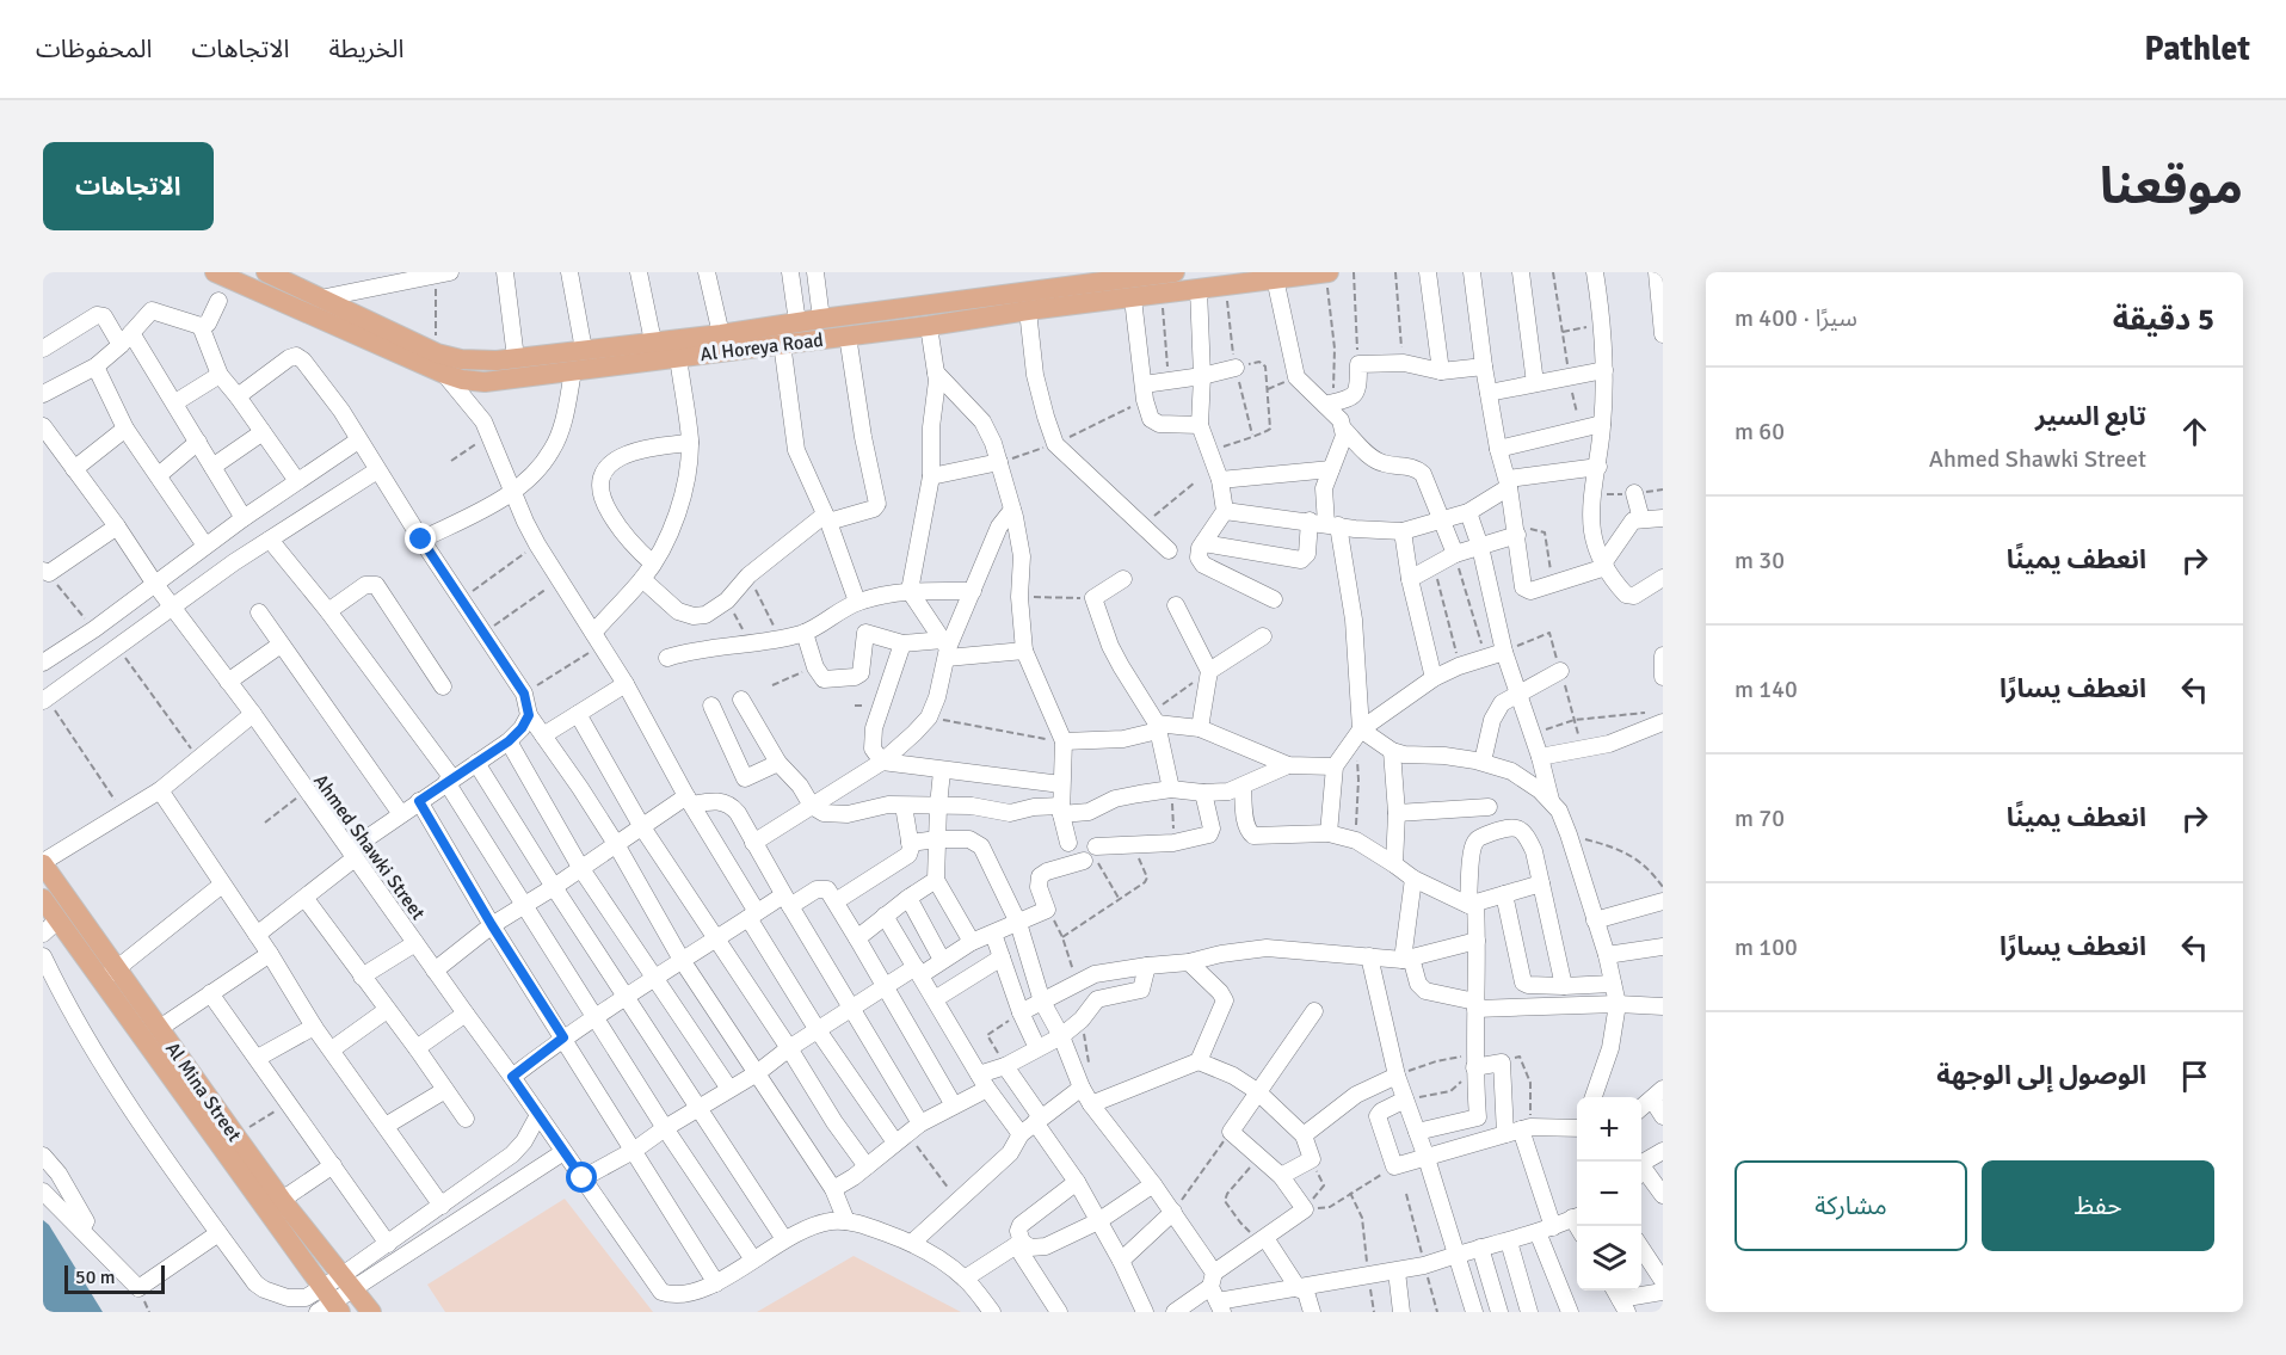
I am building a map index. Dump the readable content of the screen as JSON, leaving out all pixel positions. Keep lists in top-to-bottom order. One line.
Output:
{"streets":{"main road":["Al Horeya Road","Al Mina Street"],"street":["Ahmed Shawki Street"]},"scale_bar":"50 m","page":{"header":"Pathlet","nav":["الخريطة","الاتجاهات","المحفوظات"],"title":"موقعنا","buttons":["الاتجاهات",["حفظ","مشاركة"]],"heading":["5 دقيقة","سيرًا · 400 m"],"list":[["تابع السير","Ahmed Shawki Street","60 m"],["انعطف يمينًا","30 m"],["انعطف يسارًا","140 m"],["انعطف يمينًا","70 m"],["انعطف يسارًا","100 m"],"الوصول إلى الوجهة"],"map_buttons":["+","−"],"scale":"50 m"}}
